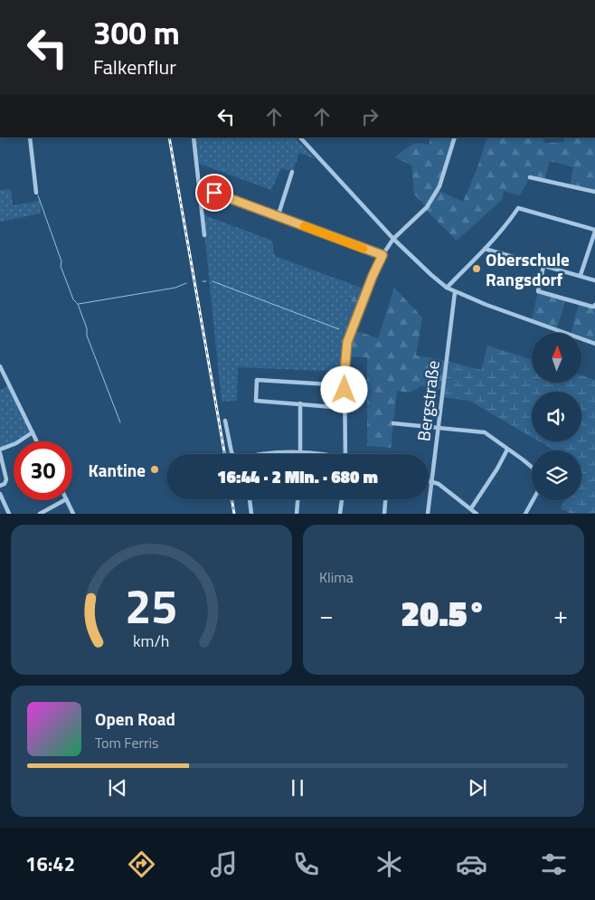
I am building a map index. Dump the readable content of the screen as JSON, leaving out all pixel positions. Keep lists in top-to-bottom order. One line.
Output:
{"streets":{"street":["Bergstraße"]},"places":["Oberschule Rangsdorf","Kantine"],"north":"top","page":{"turn":["300 m","Falkenflur"],"limit":"30","trip":"16:44 · 2 Min. · 680 m","tile":"Klima","heat":["−","20.5°","+"],"song":["Open Road","Tom Ferris"],"tabs":"16:42","gauge":["25","km/h"]}}
